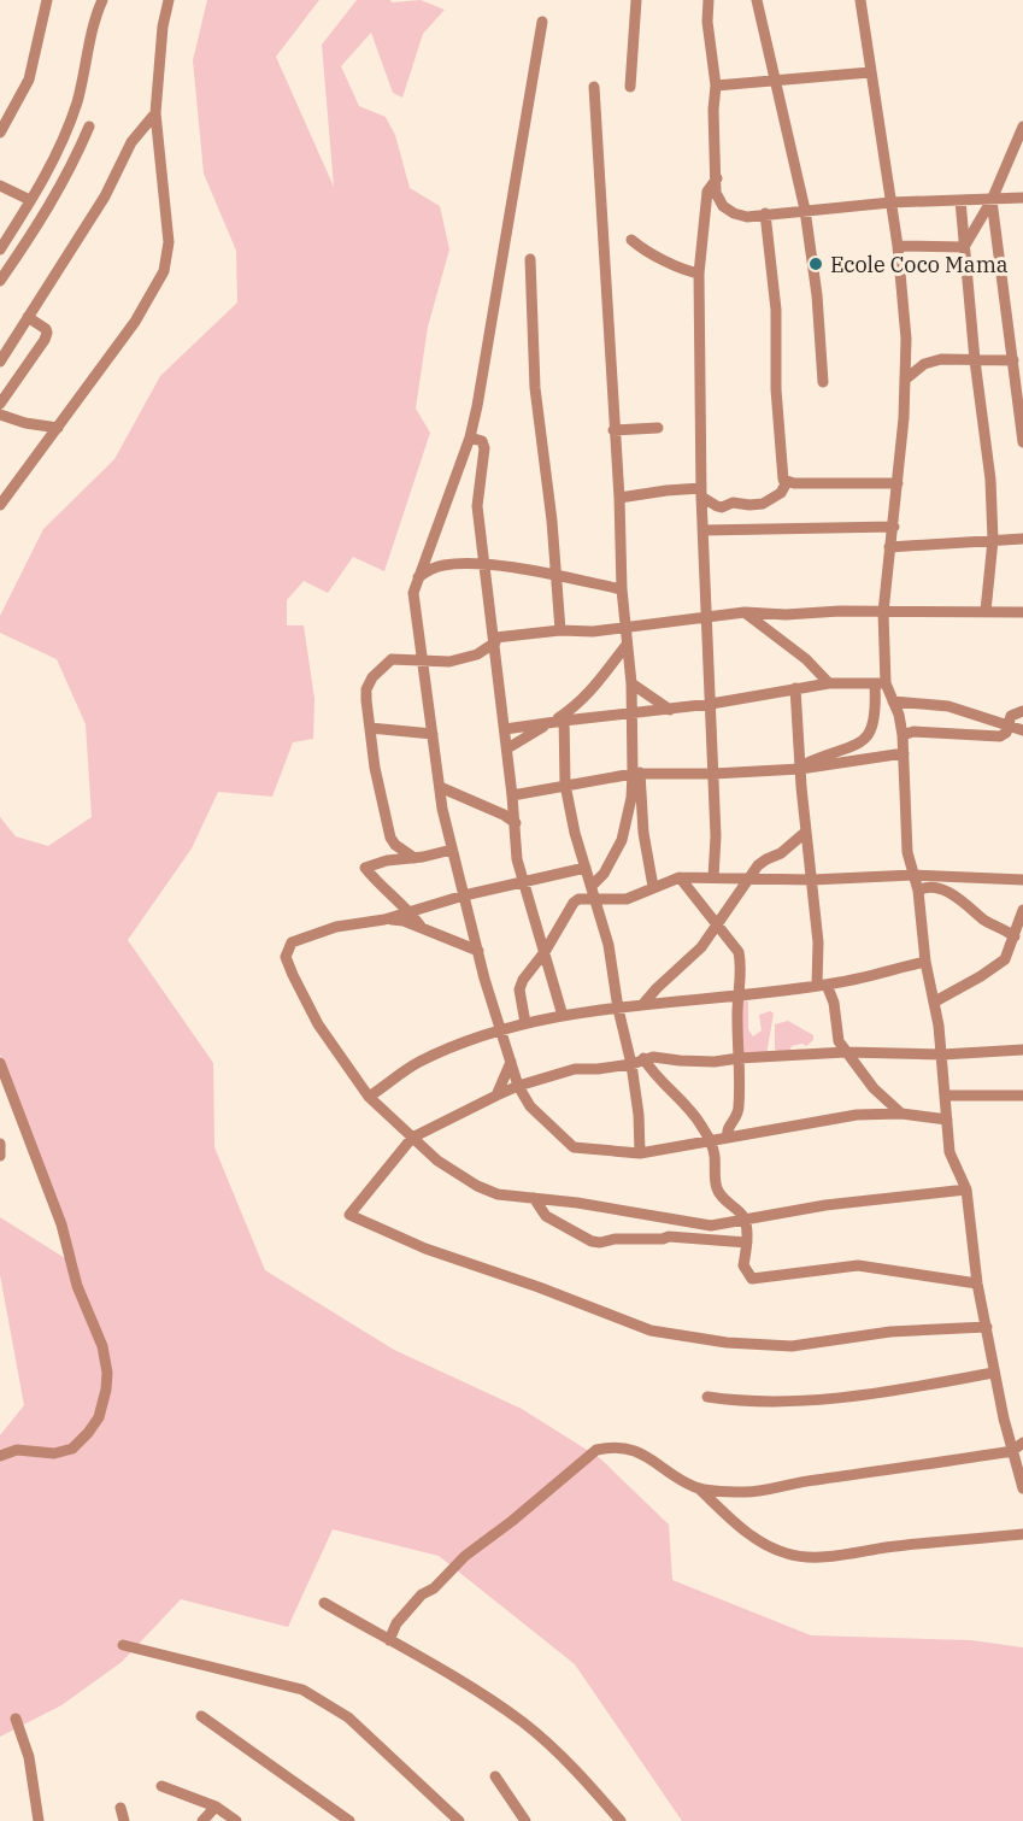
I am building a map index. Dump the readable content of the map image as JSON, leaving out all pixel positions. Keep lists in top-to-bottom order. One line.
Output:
{"places":["Ecole Coco Mama"]}
